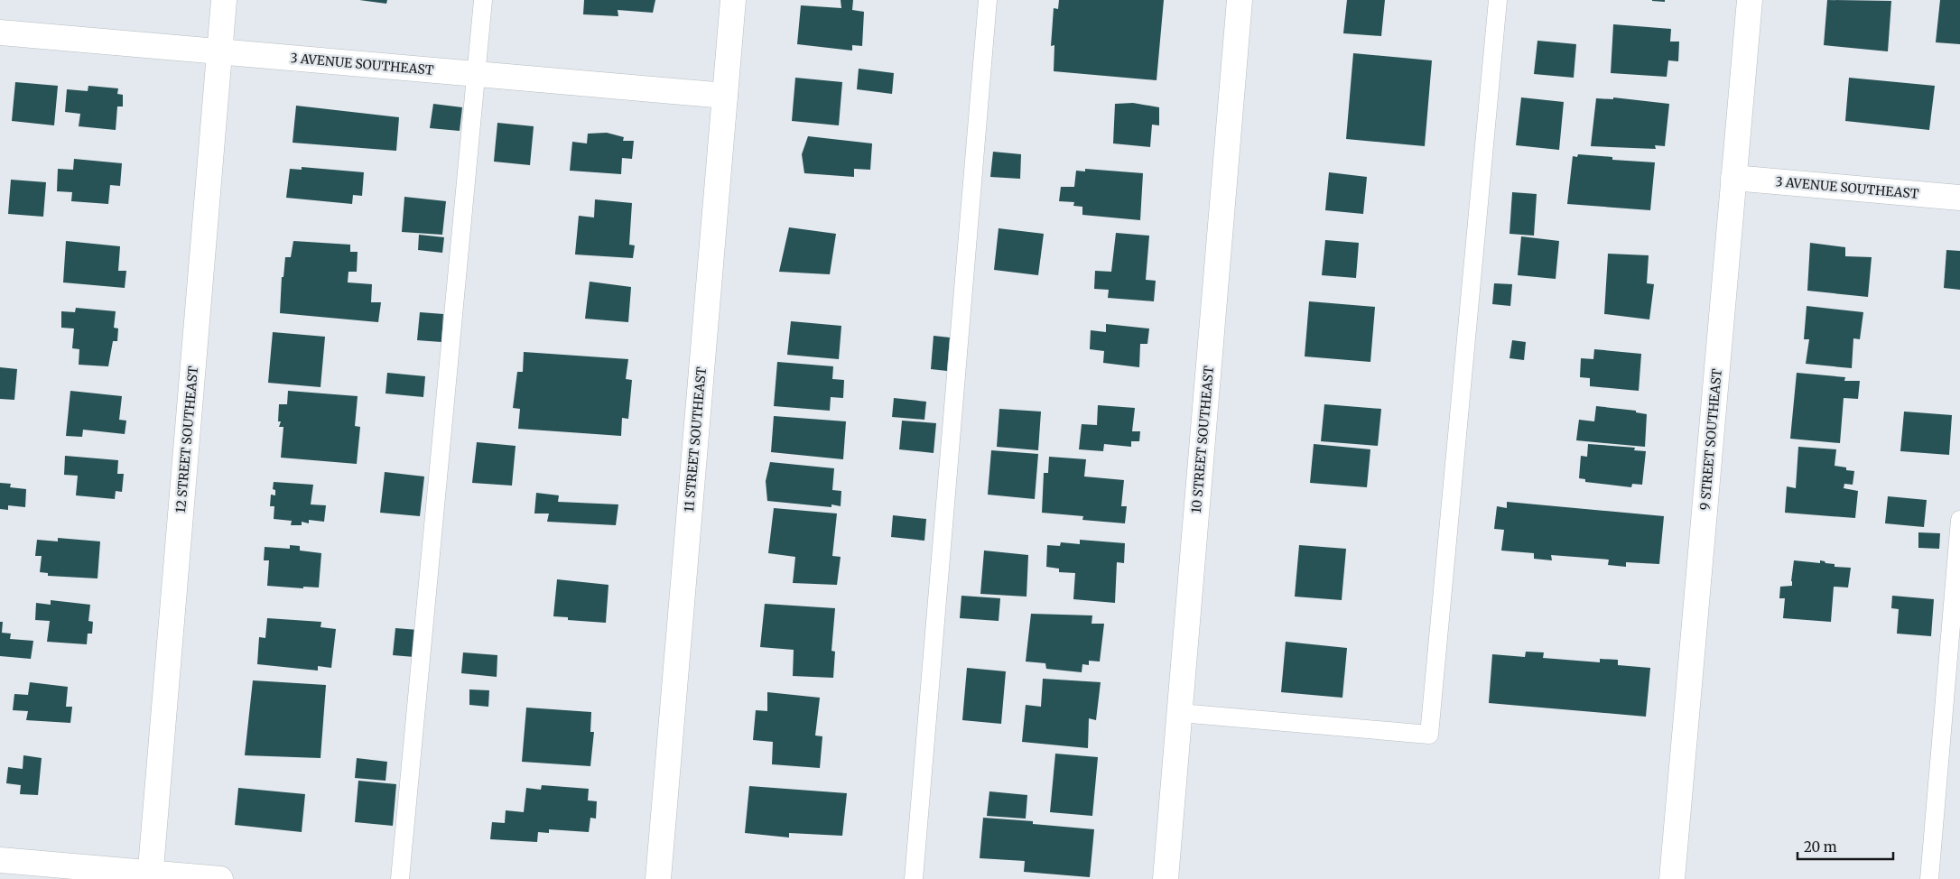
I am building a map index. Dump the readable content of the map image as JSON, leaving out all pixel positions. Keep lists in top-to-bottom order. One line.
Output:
{"streets":{"street":["3 AVENUE SOUTHEAST","12 STREET SOUTHEAST","11 STREET SOUTHEAST","10 STREET SOUTHEAST","9 STREET SOUTHEAST"]},"crossings":[["3 AVENUE SOUTHEAST","12 STREET SOUTHEAST"],["3 AVENUE SOUTHEAST","11 STREET SOUTHEAST"],["3 AVENUE SOUTHEAST","9 STREET SOUTHEAST"]],"scale_bar":"20 m"}
